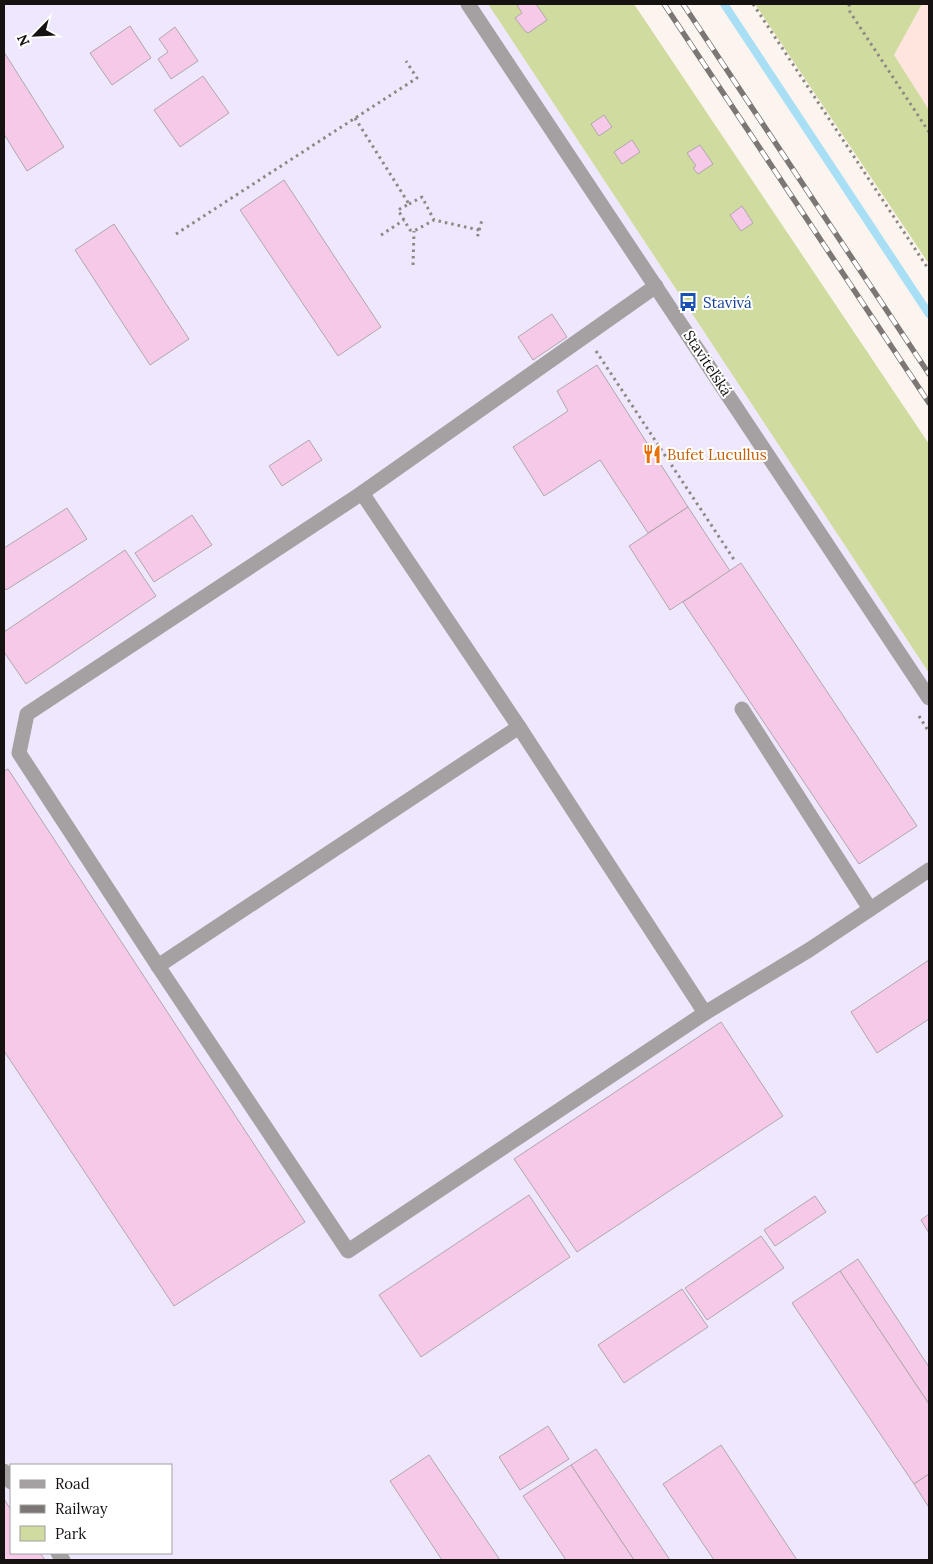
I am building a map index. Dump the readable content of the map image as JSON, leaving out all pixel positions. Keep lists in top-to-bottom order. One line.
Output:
{"streets":{"street":["Staviteľská"]},"places":{"bus stop":["Stavivá"],"restaurant":["Bufet Lucullus"]},"legend":["Road","Railway","Park"],"north":"bottom left"}
